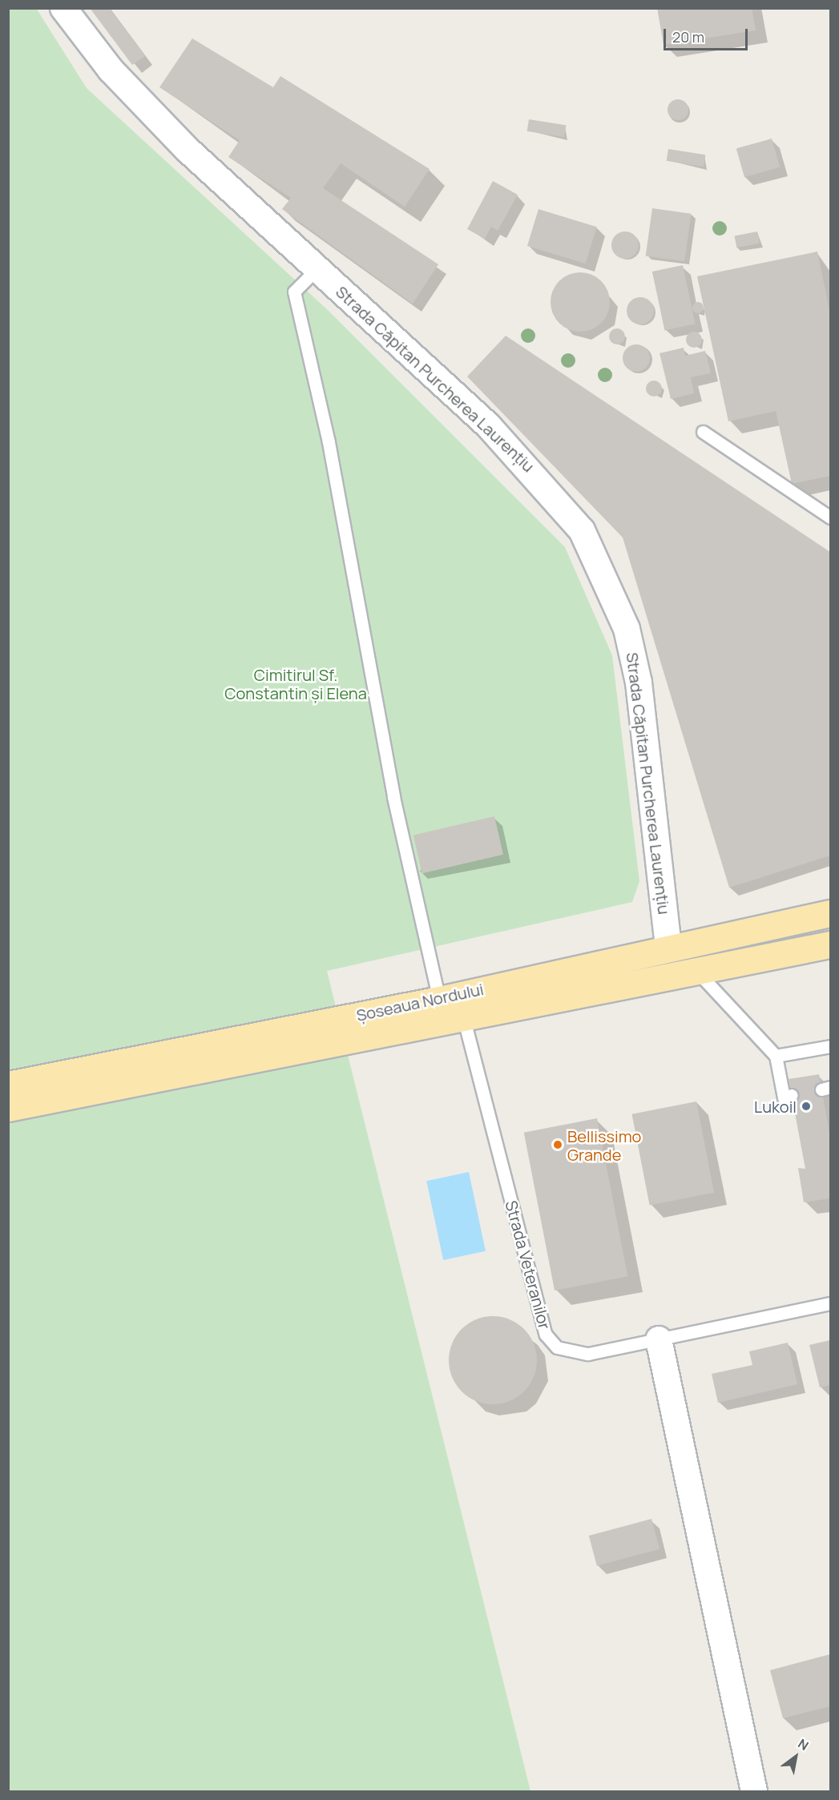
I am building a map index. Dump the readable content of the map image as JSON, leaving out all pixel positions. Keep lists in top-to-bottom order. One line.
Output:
{"streets":{"main road":["Șoseaua Nordului"],"street":["Strada Căpitan Purcherea Laurențiu"],"lane":["Strada Veteranilor"]},"crossings":[["Strada Căpitan Purcherea Laurențiu","Șoseaua Nordului"],["Șoseaua Nordului","Strada Veteranilor"]],"parks":["Cimitirul Sf. Constantin și Elena"],"places":["Lukoil","Bellissimo Grande"],"scale_bar":"20 m","north":"top right"}
